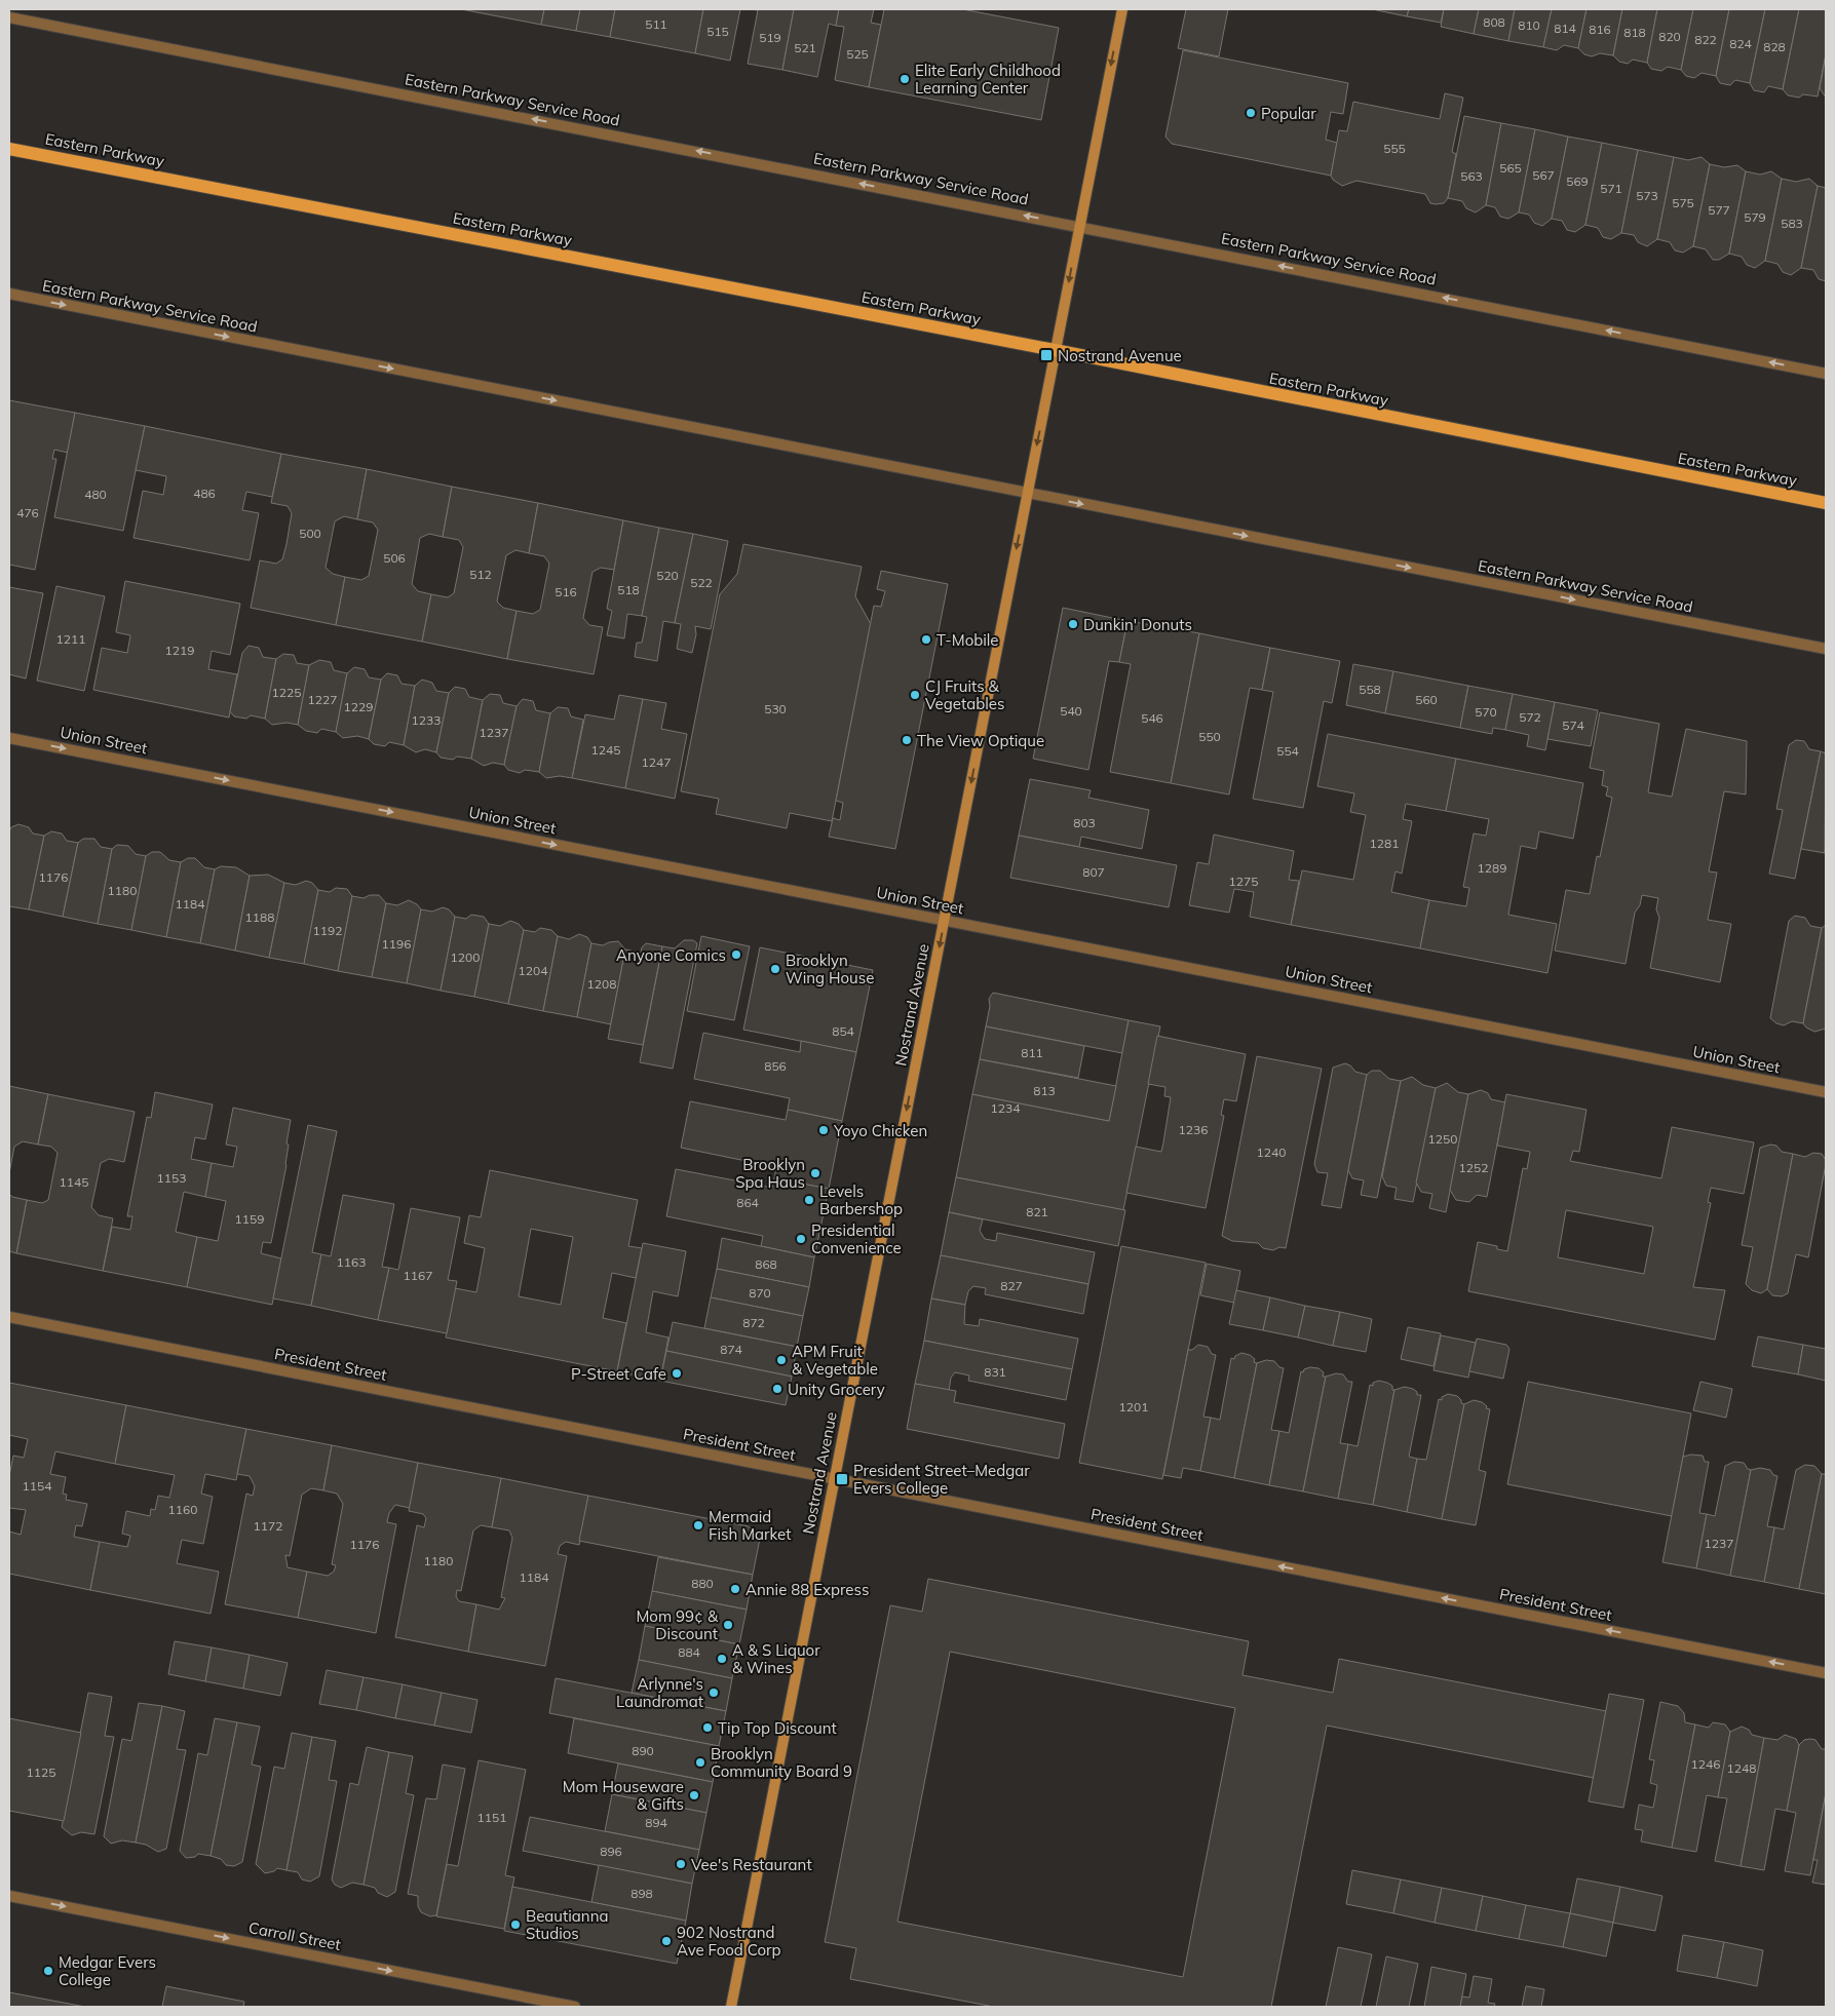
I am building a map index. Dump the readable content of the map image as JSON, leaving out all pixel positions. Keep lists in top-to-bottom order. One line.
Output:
{"streets":{"main road":["Eastern Parkway","Nostrand Avenue"],"street":["Eastern Parkway Service Road","Union Street","President Street","Carroll Street"]},"crossings":[["Eastern Parkway Service Road","Nostrand Avenue"],["Eastern Parkway","Nostrand Avenue"],["Union Street","Nostrand Avenue"],["Nostrand Avenue","President Street"]],"one_way":["Union Street","Nostrand Avenue","President Street","Carroll Street"],"places":{"other":["Elite Early Childhood Learning Center","Popular","Dunkin' Donuts","T-Mobile","CJ Fruits & Vegetables","The View Optique","Anyone Comics","Brooklyn Wing House","Yoyo Chicken","Brooklyn Spa Haus","Levels Barbershop","Presidential Convenience","APM Fruit & Vegetable","P-Street Cafe","Unity Grocery","Mermaid Fish Market","Annie 88 Express","Mom 99¢ & Discount","A & S Liquor & Wines","Arlynne's Laundromat","Tip Top Discount","Brooklyn Community Board 9","Mom Houseware & Gifts","Vee's Restaurant","Beautianna Studios","902 Nostrand Ave Food Corp","Medgar Evers College"],"transit":["Nostrand Avenue","President Street–Medgar Evers College"]},"house_numbers":["808","511","810","814","816","515","818","820","519","822","824","828","521","525","555","565","567","563","569","571","573","575","577","579","583","486","480","476","500","506","512","520","522","518","516","1211","1219","558","1225","1227","560","1229","530","540","570","572","546","1233","574","1237","550","1245","554","1247","803","1281","1289","807","1176","1275","1180","1184","1188","1192","1196","1200","1204","1208","854","811","856","813","1234","1236","1250","1240","1252","1153","1145","864","821","1159","1163","868","1167","827","870","872","874","831","1201","1154","1160","1172","1237","1176","1180","1184","880","884","890","1246","1248","1125","1151","894","896","898"]}
